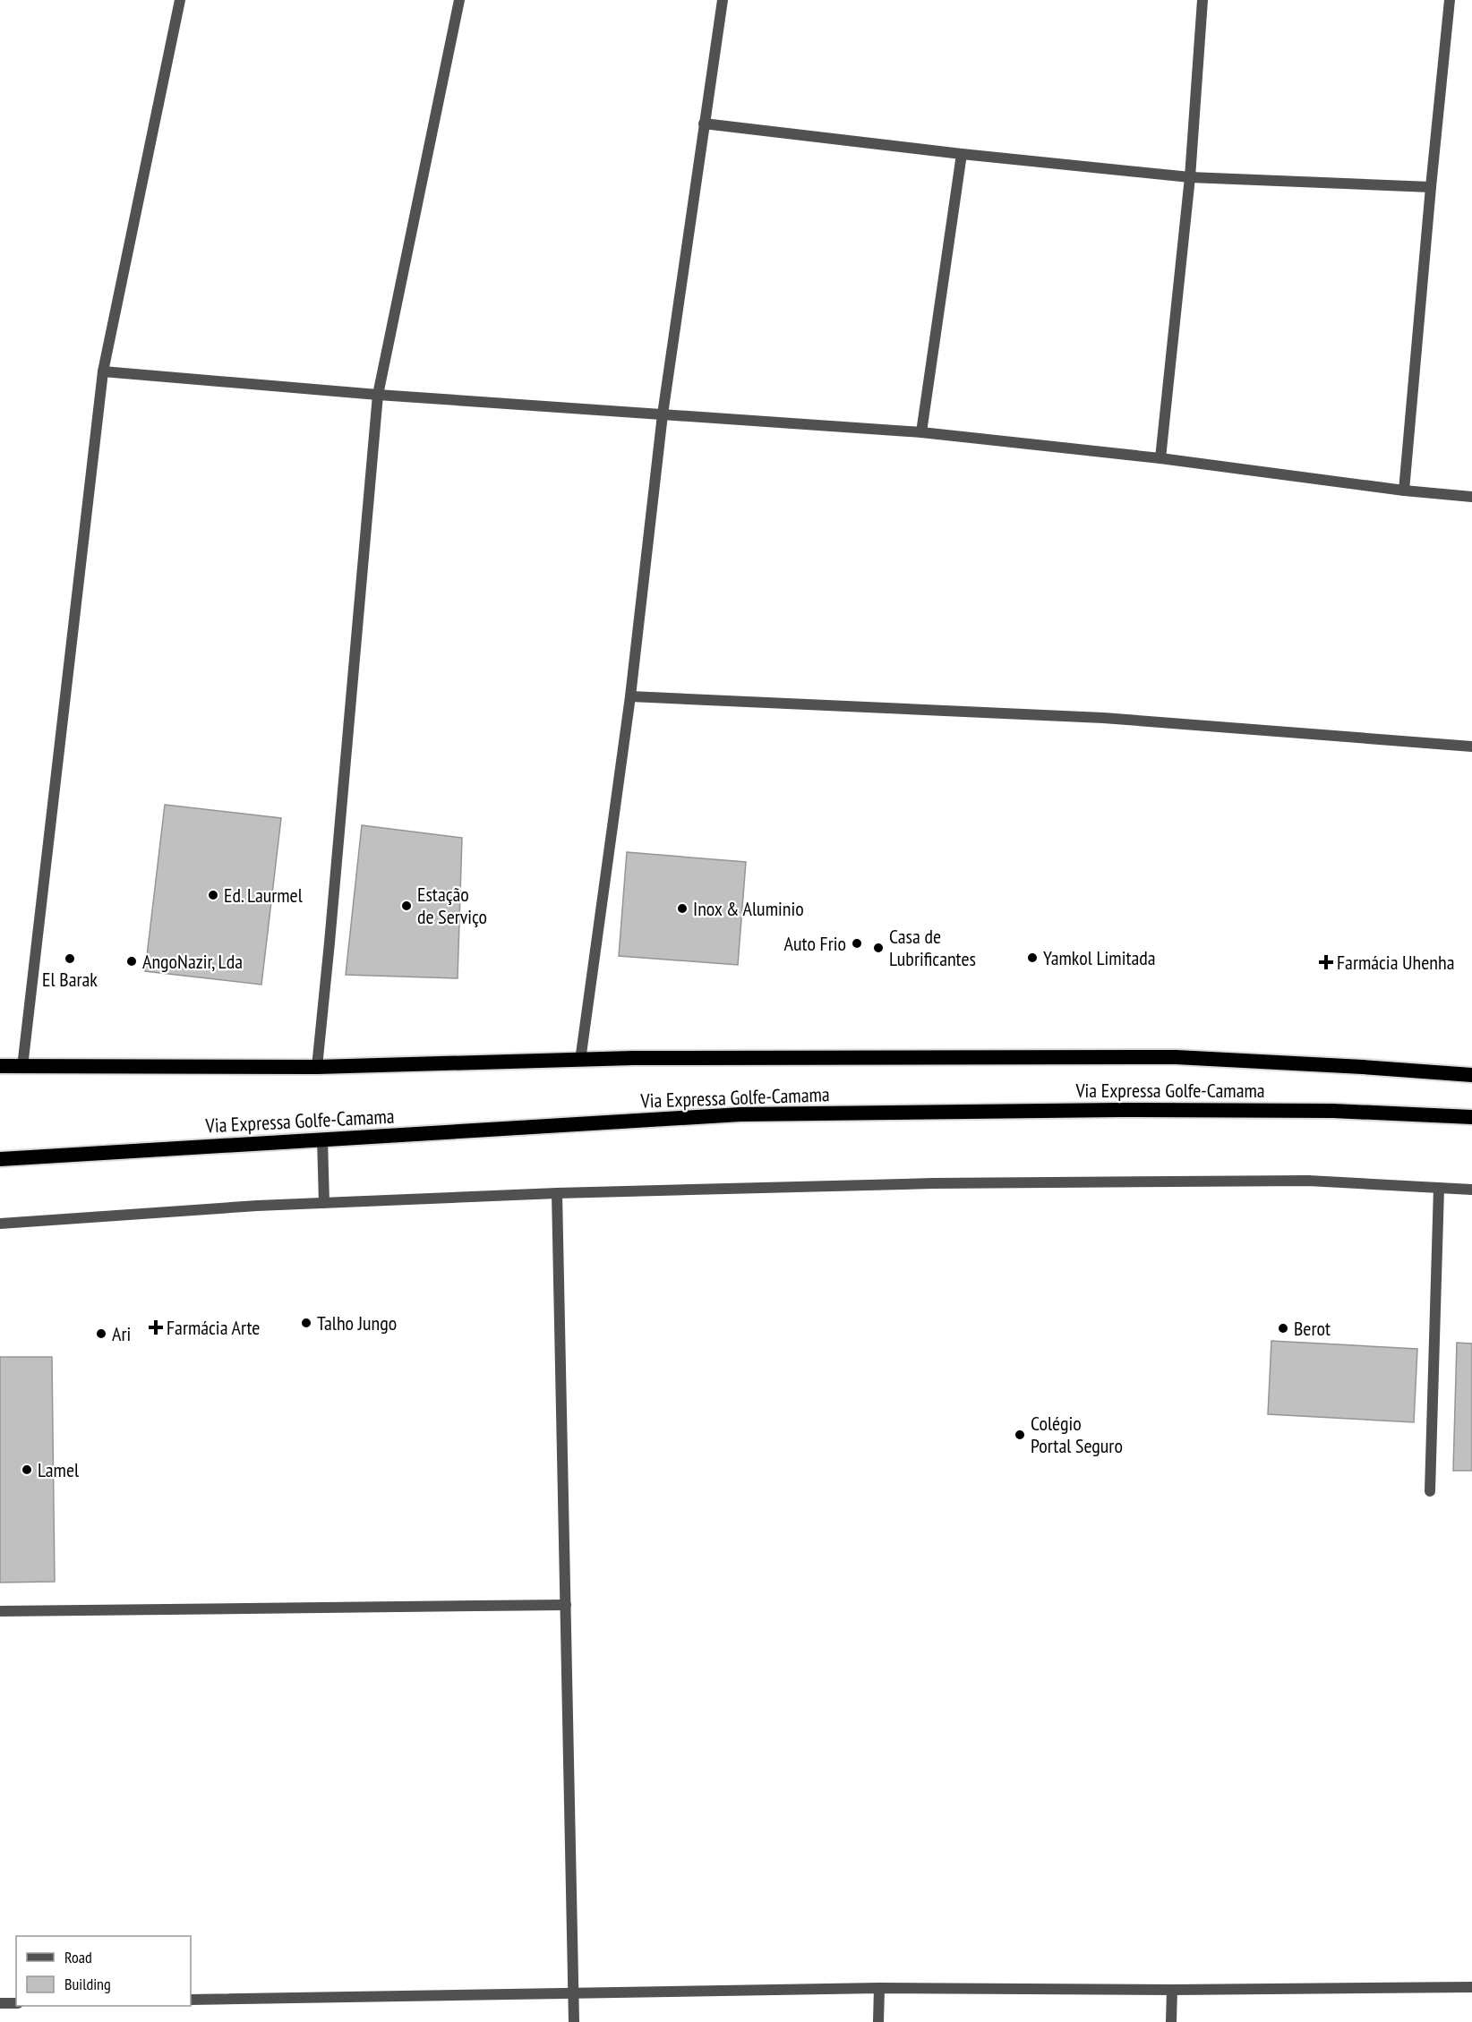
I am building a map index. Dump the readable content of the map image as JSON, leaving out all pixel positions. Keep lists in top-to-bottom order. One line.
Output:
{"streets":{"highway":["Via Expressa Golfe-Camama"]},"places":{"other":["Ed. Laurmel","Estação de Serviço","Inox & Aluminio","Auto Frio","Casa de Lubrificantes","Yamkol Limitada","El Barak","AngoNazir, Lda","Talho Jungo","Berot","Ari","Colégio Portal Seguro","Lamel"],"health":["Farmácia Uhenha","Farmácia Arte"]},"legend":["Road","Building"]}
